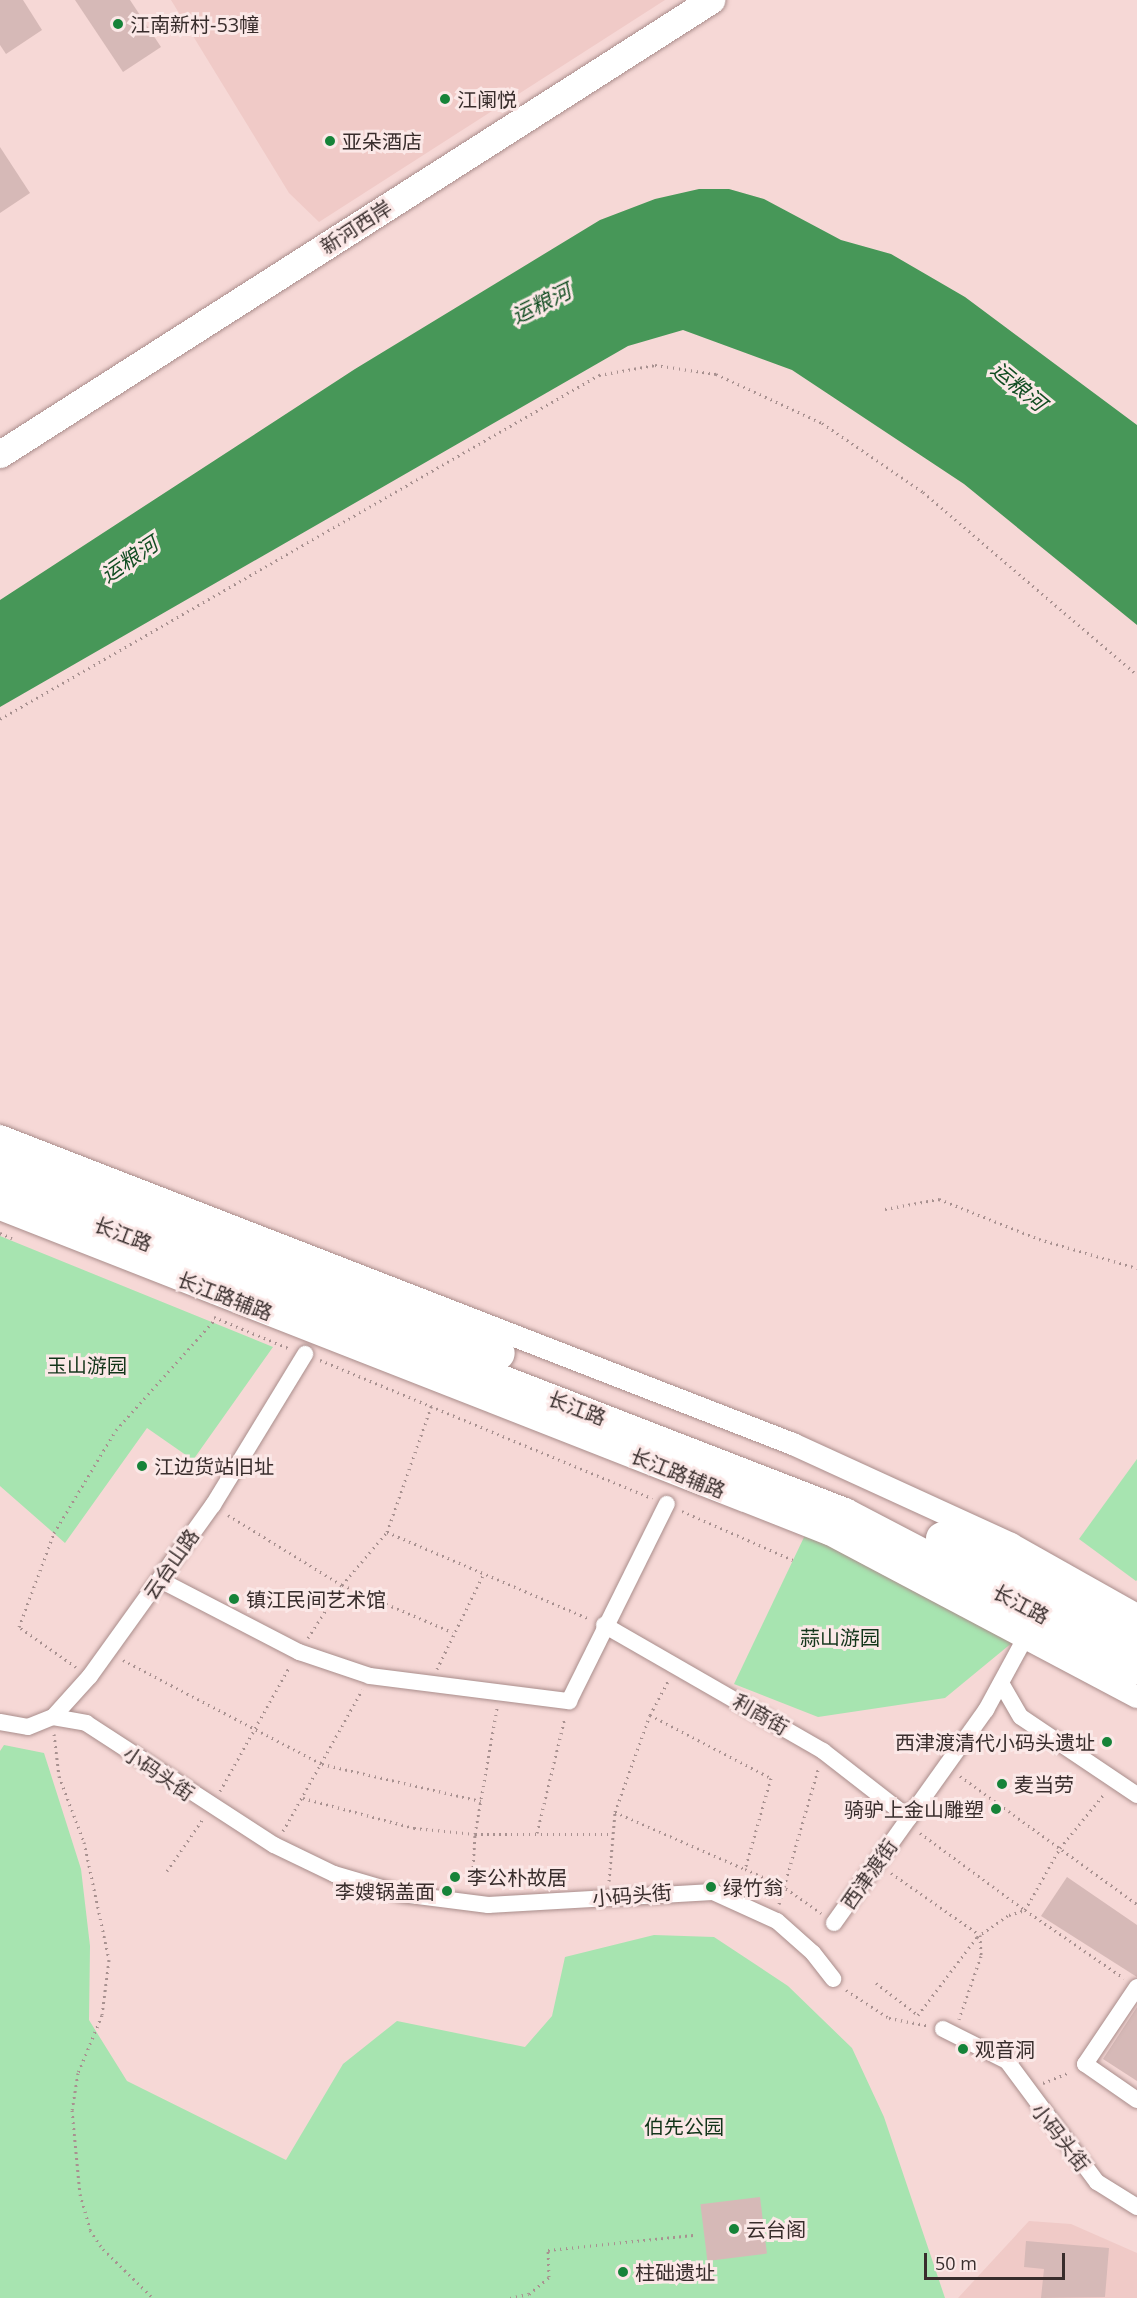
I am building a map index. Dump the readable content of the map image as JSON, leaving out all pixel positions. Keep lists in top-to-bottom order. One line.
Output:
{"streets":{"main road":["长江路"],"street":["新河西岸","长江路辅路","云台山路","利商街","小码头街","西津渡街"]},"crossings":[["长江路","长江路辅路"],["长江路","西津渡街"],["长江路辅路","西津渡街"],["云台山路","小码头街"],["利商街","西津渡街"]],"water":["运粮河"],"parks":["玉山游园","蒜山游园","伯先公园"],"places":["江南新村-53幢","江阑悦","亚朵酒店","江边货站旧址","镇江民间艺术馆","西津渡清代小码头遗址","麦当劳","骑驴上金山雕塑","李公朴故居","绿竹翁","李嫂锅盖面","观音洞","云台阁","柱础遗址"],"scale_bar":"50 m"}
